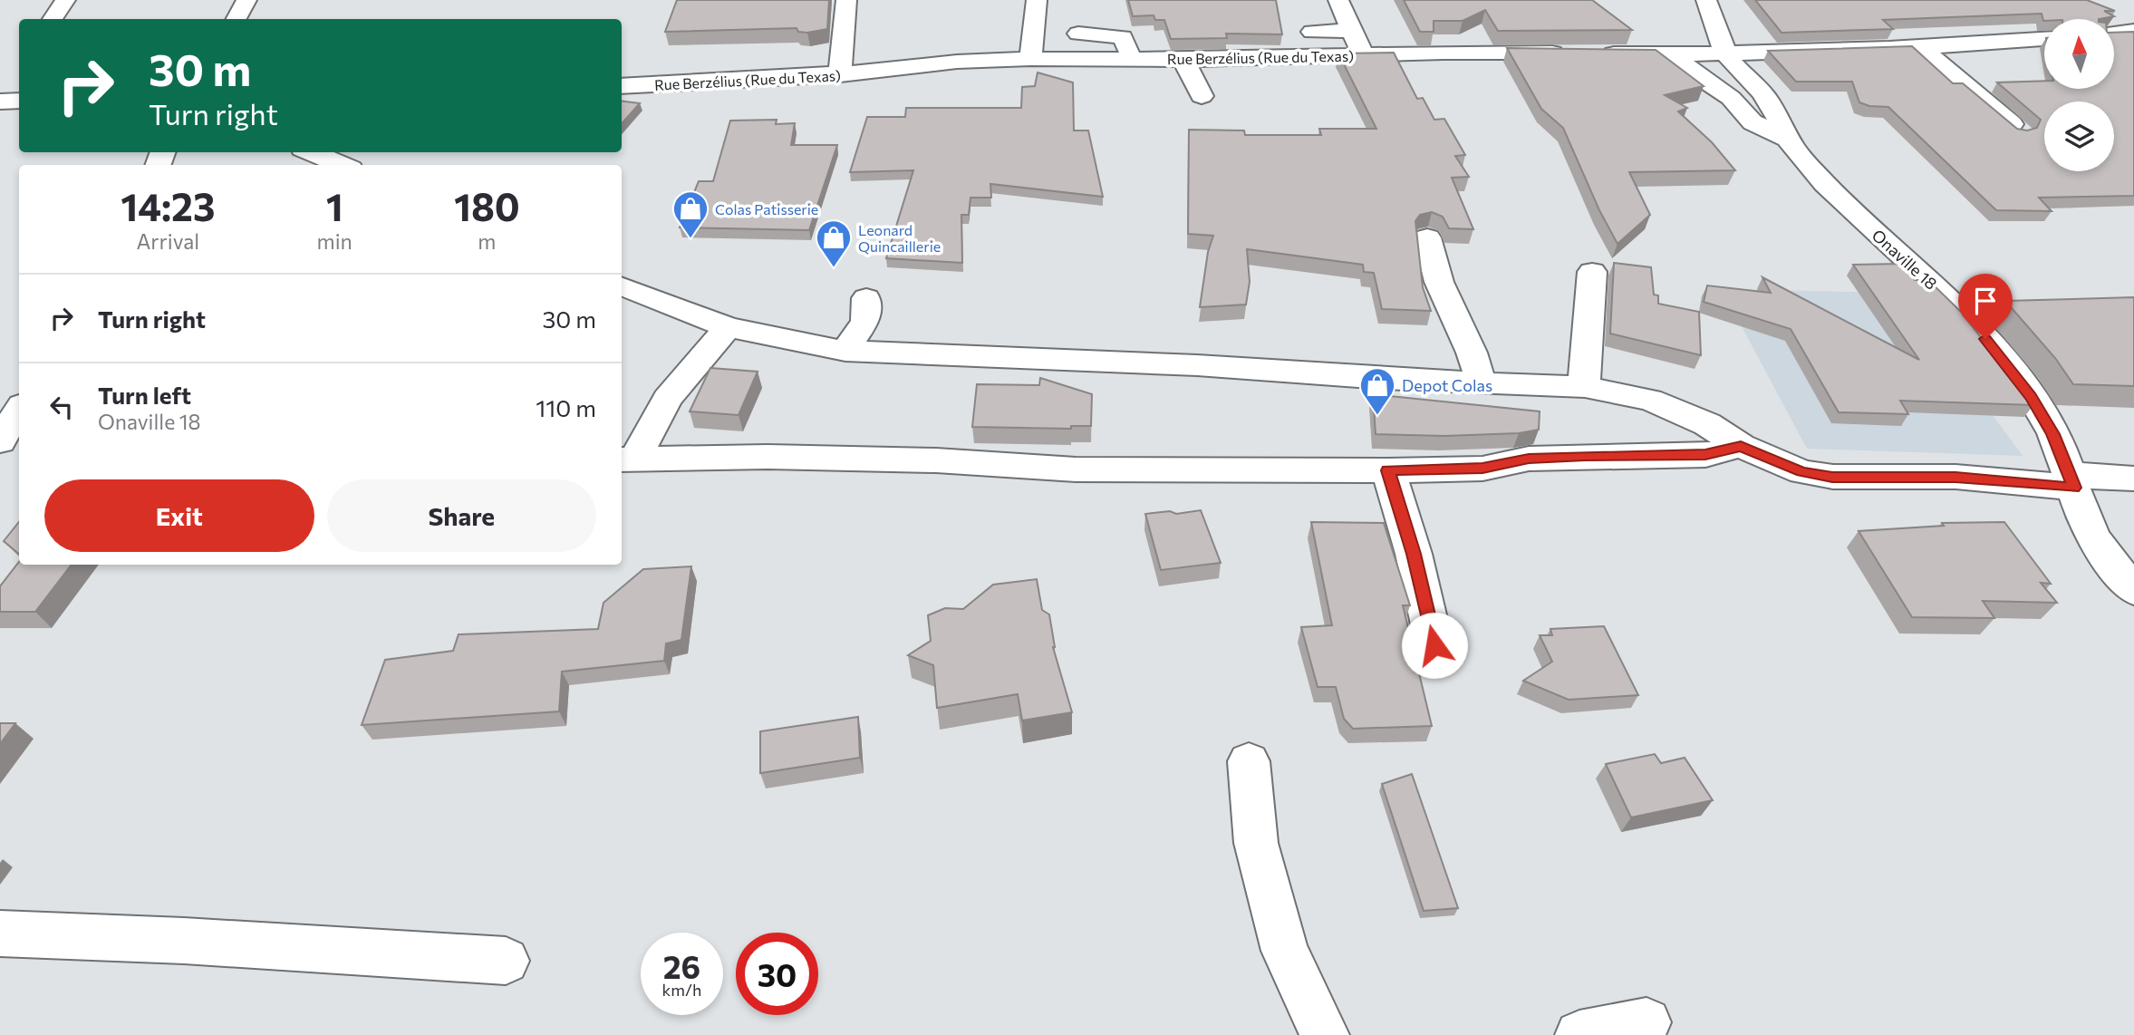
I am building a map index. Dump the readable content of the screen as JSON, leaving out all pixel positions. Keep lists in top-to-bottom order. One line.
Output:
{"streets":{"street":["Rue Berzélius (Rue du Texas)","Onaville 18"]},"places":{"shop":["Colas Patisserie","Leonard Quincaillerie","Depot Colas"]},"north":"top","page":{"turn":["30 m","Turn right"],"eta":["14:23","Arrival","1","min","180","m"],"list":[{"name":"Turn right","value":"30 m"},{"name":"Turn left","note":"Onaville 18","value":"110 m"}],"buttons":["Exit","Share"],"speed":"26 km/h","limit":"30"}}
